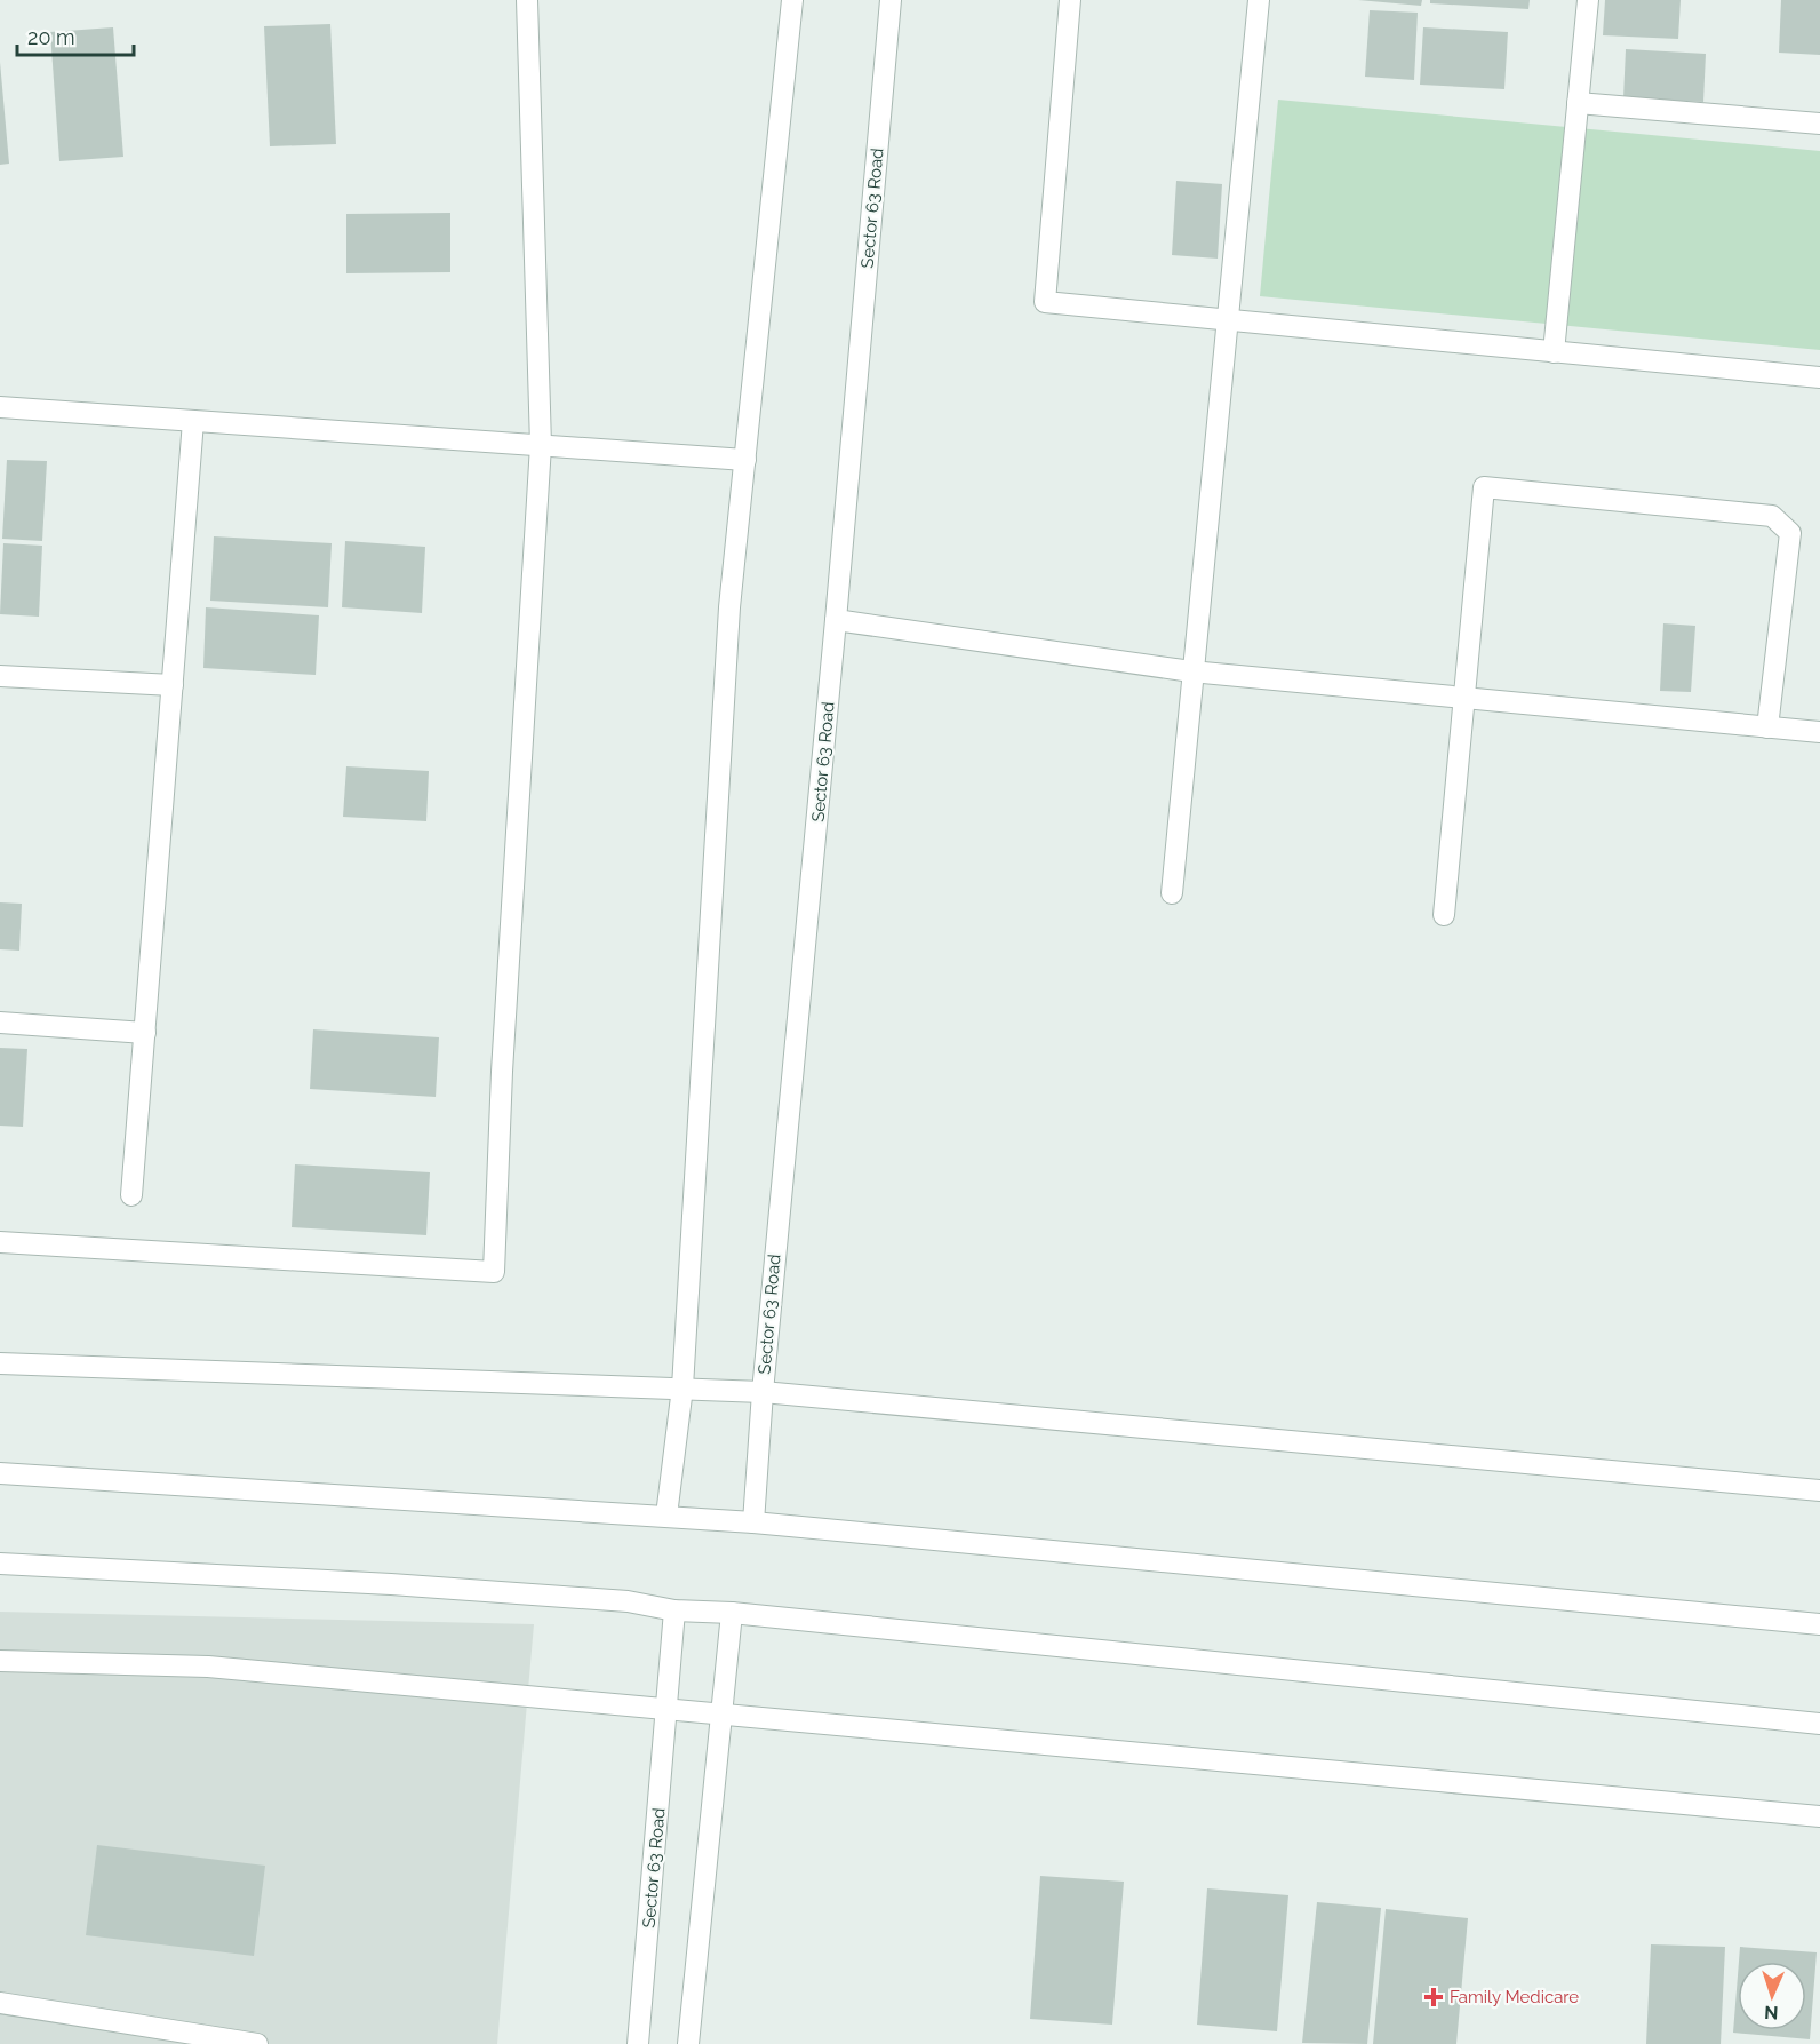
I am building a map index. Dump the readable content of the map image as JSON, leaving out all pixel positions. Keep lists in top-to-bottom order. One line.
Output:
{"streets":{"street":["Sector 63 Road"]},"places":{"health":["Family Medicare"]},"scale_bar":"20 m","north":"bottom"}
